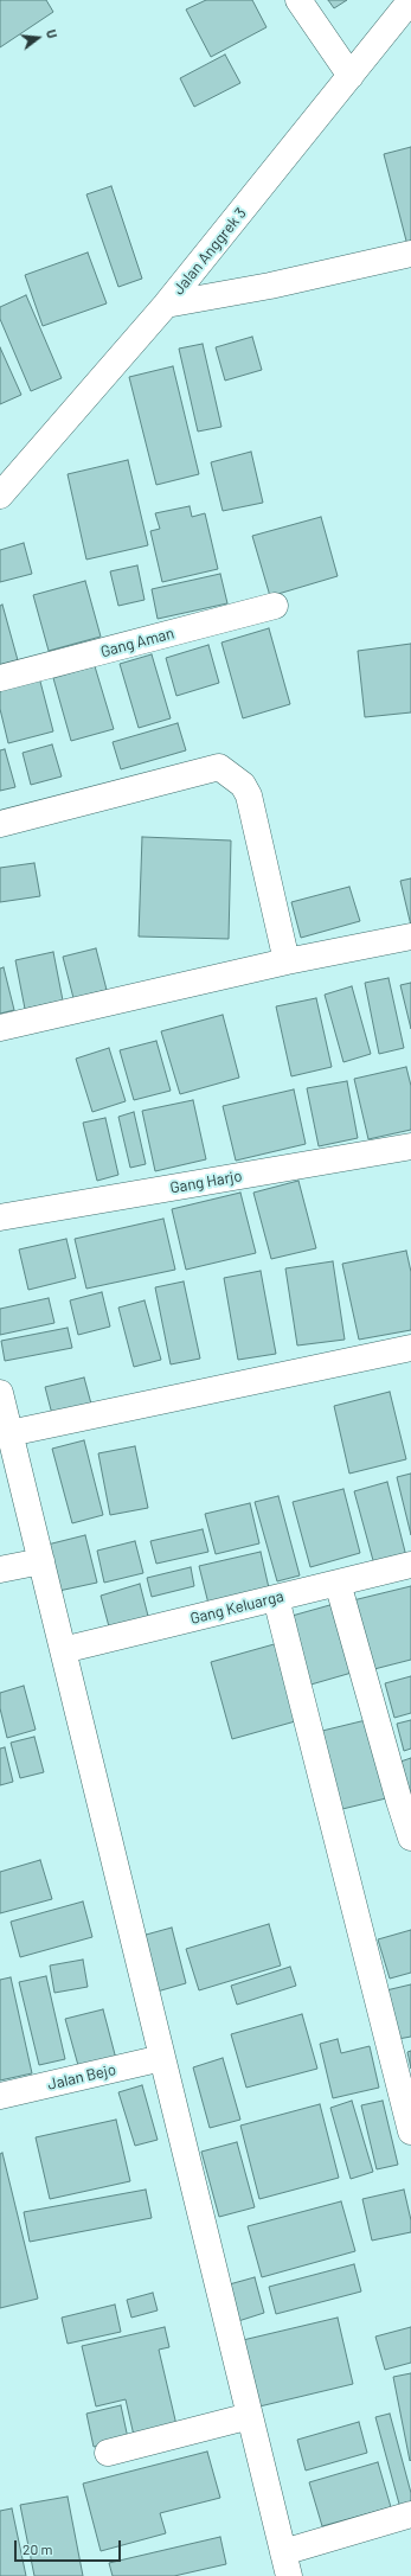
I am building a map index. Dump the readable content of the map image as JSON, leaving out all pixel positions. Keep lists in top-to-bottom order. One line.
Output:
{"streets":{"street":["Jalan Anggrek 3","Gang Aman","Gang Harjo","Gang Keluarga","Jalan Bejo"]},"scale_bar":"20 m","north":"right"}
